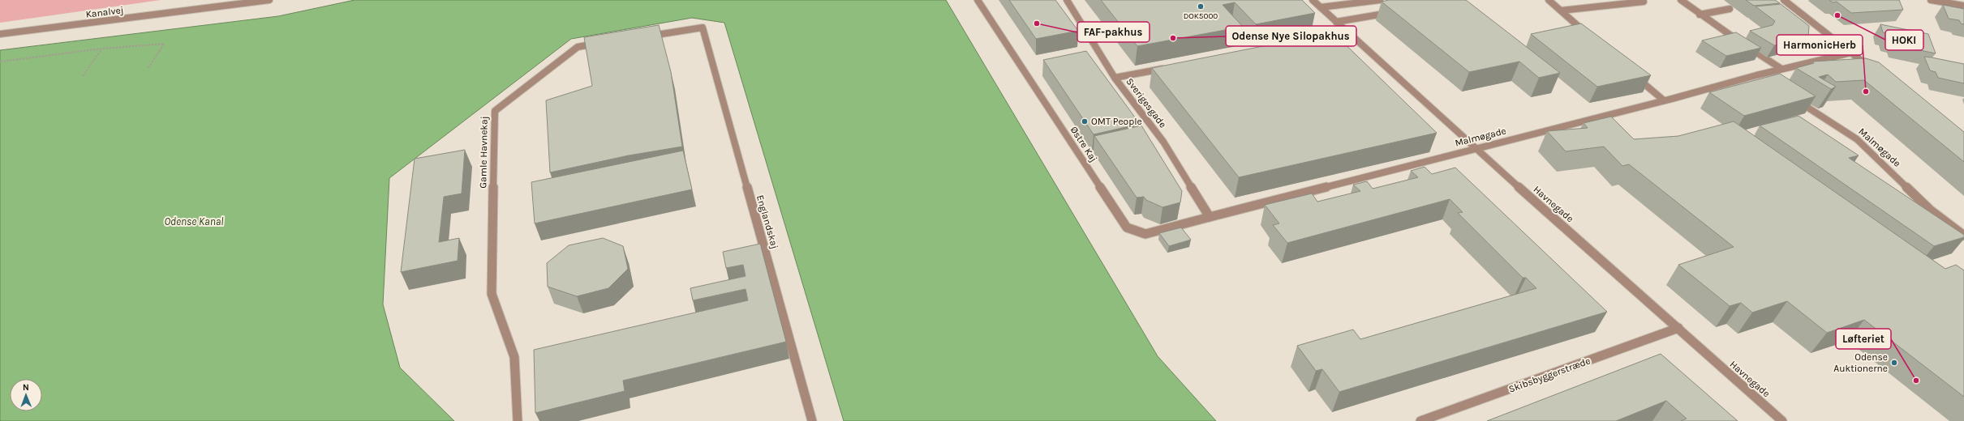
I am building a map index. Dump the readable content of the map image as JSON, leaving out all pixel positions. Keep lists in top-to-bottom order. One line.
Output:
{"streets":{"street":["Kanalvej","Sverigesgade","Malmøgade","Østre Kaj","Gamle Havnekaj","Havnegade","Englandskaj","Skibsbyggerstræde"]},"crossings":[["Sverigesgade","Malmøgade"],["Sverigesgade","Østre Kaj"],["Malmøgade","Østre Kaj"],["Malmøgade","Havnegade"],["Havnegade","Skibsbyggerstræde"]],"water":["Odense Kanal"],"places":["DOK5000","HOKI","FAF-pakhus","Odense Nye Silopakhus","HarmonicHerb","OMT People","Odense Auktionerne","Løfteriet"],"north":"top"}
